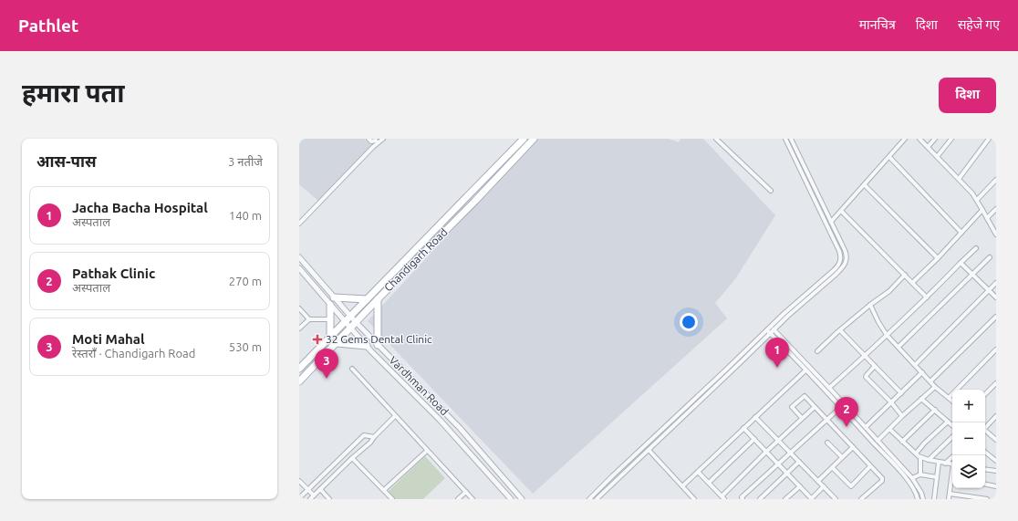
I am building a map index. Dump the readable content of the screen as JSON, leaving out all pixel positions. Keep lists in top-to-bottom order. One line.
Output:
{"streets":{"main road":["Chandigarh Road"],"street":["Vardhman Road"]},"crossings":[["Chandigarh Road","Vardhman Road"]],"places":{"health":["32 Gems Dental Clinic"]},"page":{"header":"Pathlet","nav":["मानचित्र","दिशा","सहेजे गए"],"buttons":"दिशा","title":"हमारा पता","heading":["आस-पास","3 नतीजे"],"list":[{"mark":"1","name":"Jacha Bacha Hospital","note":"अस्पताल","value":"140 m"},{"mark":"2","name":"Pathak Clinic","note":"अस्पताल","value":"270 m"},{"mark":"3","name":"Moti Mahal","note":"रेस्तराँ · Chandigarh Road","value":"530 m"}],"pins":["1","3","2"],"map_buttons":["+","−"]}}
